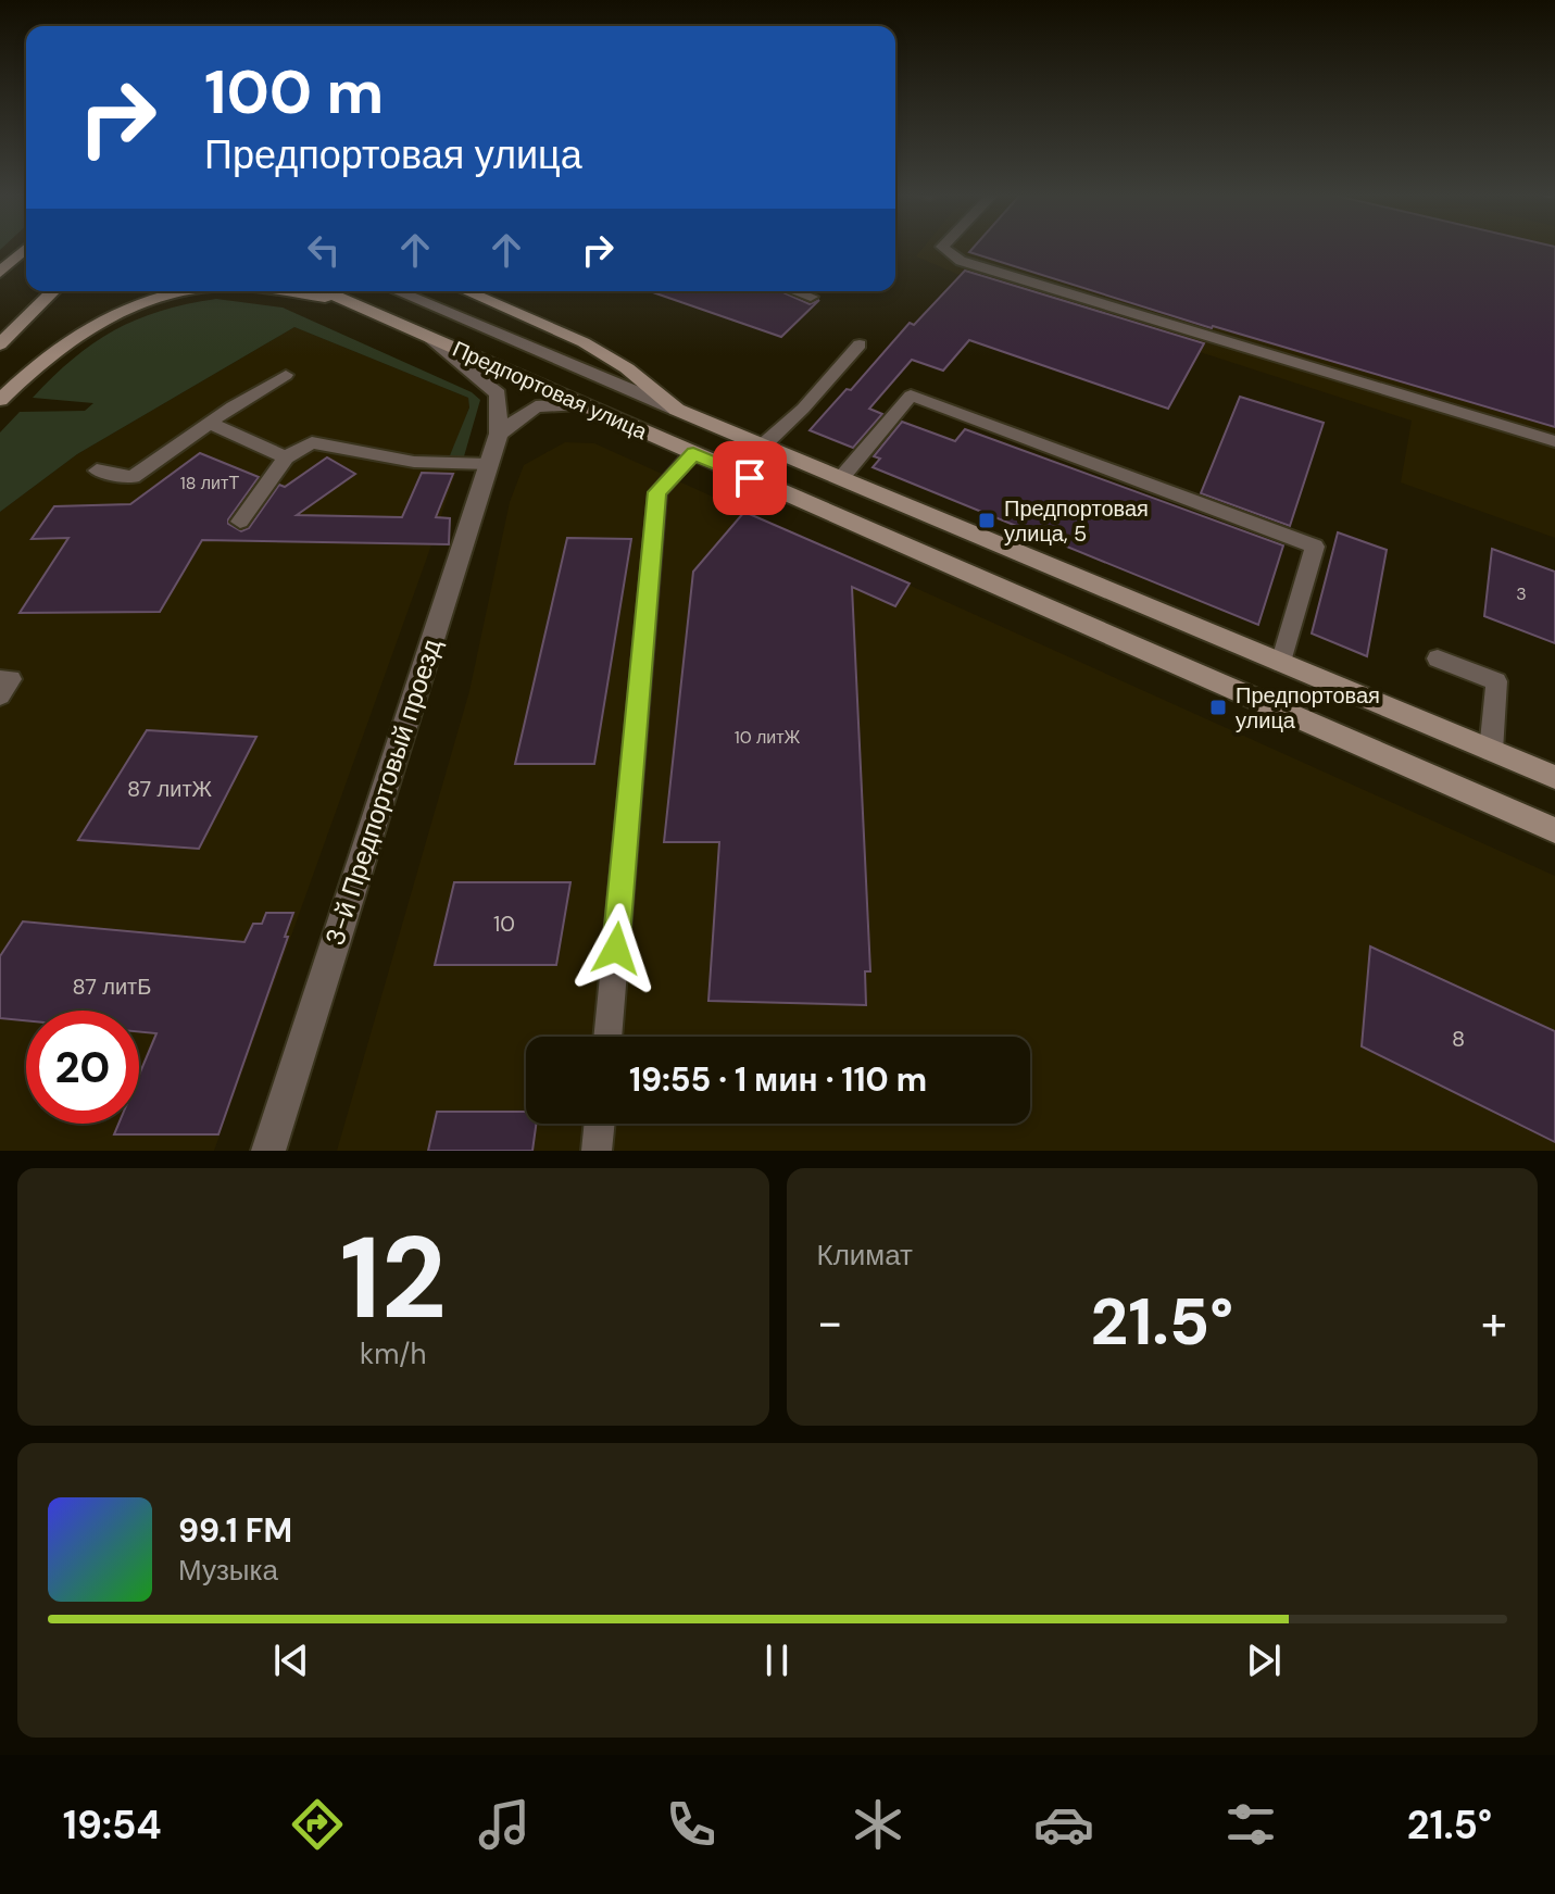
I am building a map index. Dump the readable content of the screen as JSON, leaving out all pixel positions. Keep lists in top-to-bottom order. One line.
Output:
{"streets":{"main road":["Предпортовая улица"],"street":["3-й Предпортовый проезд"]},"crossings":[["Предпортовая улица","3-й Предпортовый проезд"]],"places":{"transit":["Предпортовая улица, 5","Предпортовая улица"]},"house_numbers":["18 литТ","3","10 литЖ","87 литЖ","10","87 литБ","8"],"page":{"turn":["100 m","Предпортовая улица"],"limit":"20","trip":"19:55 · 1 мин · 110 m","tile":[["12","km/h"],"Климат"],"heat":["−","21.5°","+"],"song":["99.1 FM","Музыка"],"tabs":["19:54","21.5°"]}}
